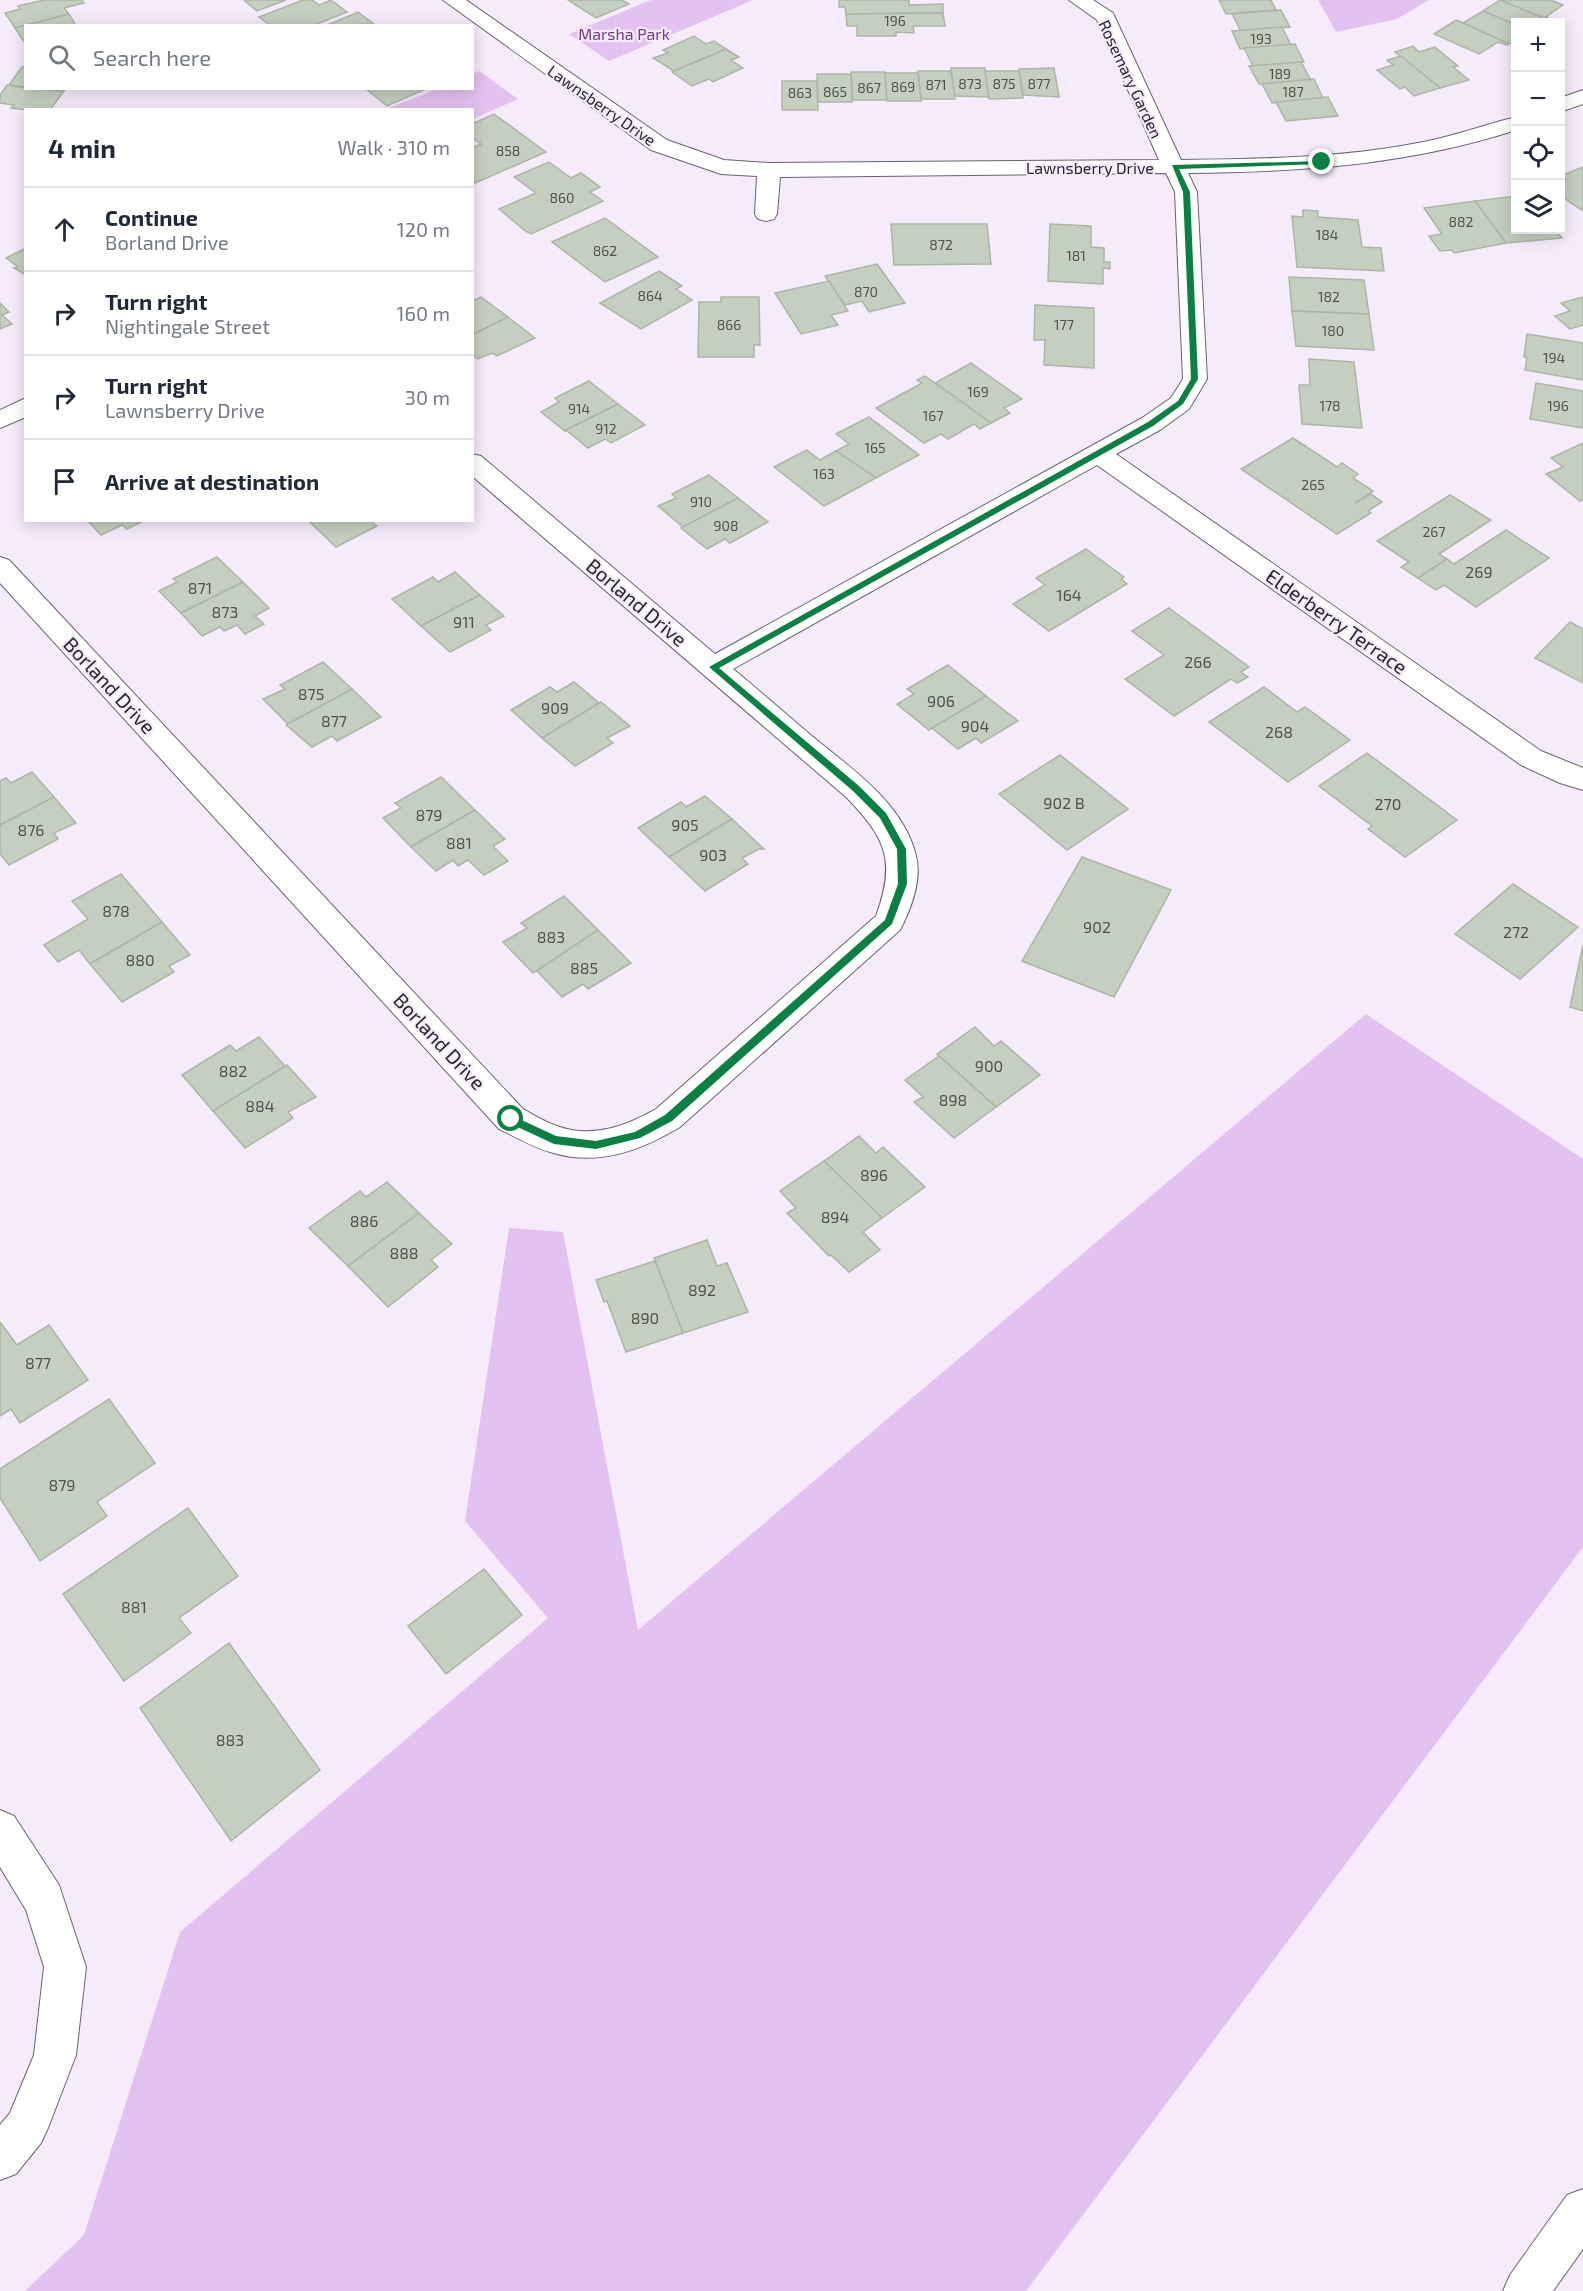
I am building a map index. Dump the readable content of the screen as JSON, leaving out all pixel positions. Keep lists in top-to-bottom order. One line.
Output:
{"streets":{"main road":["Rosemary Garden","Lawnsberry Drive","Borland Drive","Elderberry Terrace"]},"crossings":[["Rosemary Garden","Lawnsberry Drive"],["Rosemary Garden","Borland Drive"],["Rosemary Garden","Elderberry Terrace"]],"parks":["Marsha Park"],"house_numbers":["196","193","189","873","875","877","871","869","867","865","187","863","858","860","882","184","872","862","181","870","864","182","866","177","180","194","169","178","196","914","167","912","165","163","265","910","908","267","269","871","164","873","911","266","875","906","909","877","904","268","902 B","270","879","905","876","881","903","878","902","272","883","880","885","900","882","898","884","896","894","886","888","892","890","877","879","881","883"],"page":{"map_buttons":["+","−"],"search":"Search here","heading":["4 min","Walk · 310 m"],"list":[["Continue","Borland Drive","120 m"],["Turn right","Nightingale Street","160 m"],["Turn right","Lawnsberry Drive","30 m"],"Arrive at destination"]}}
